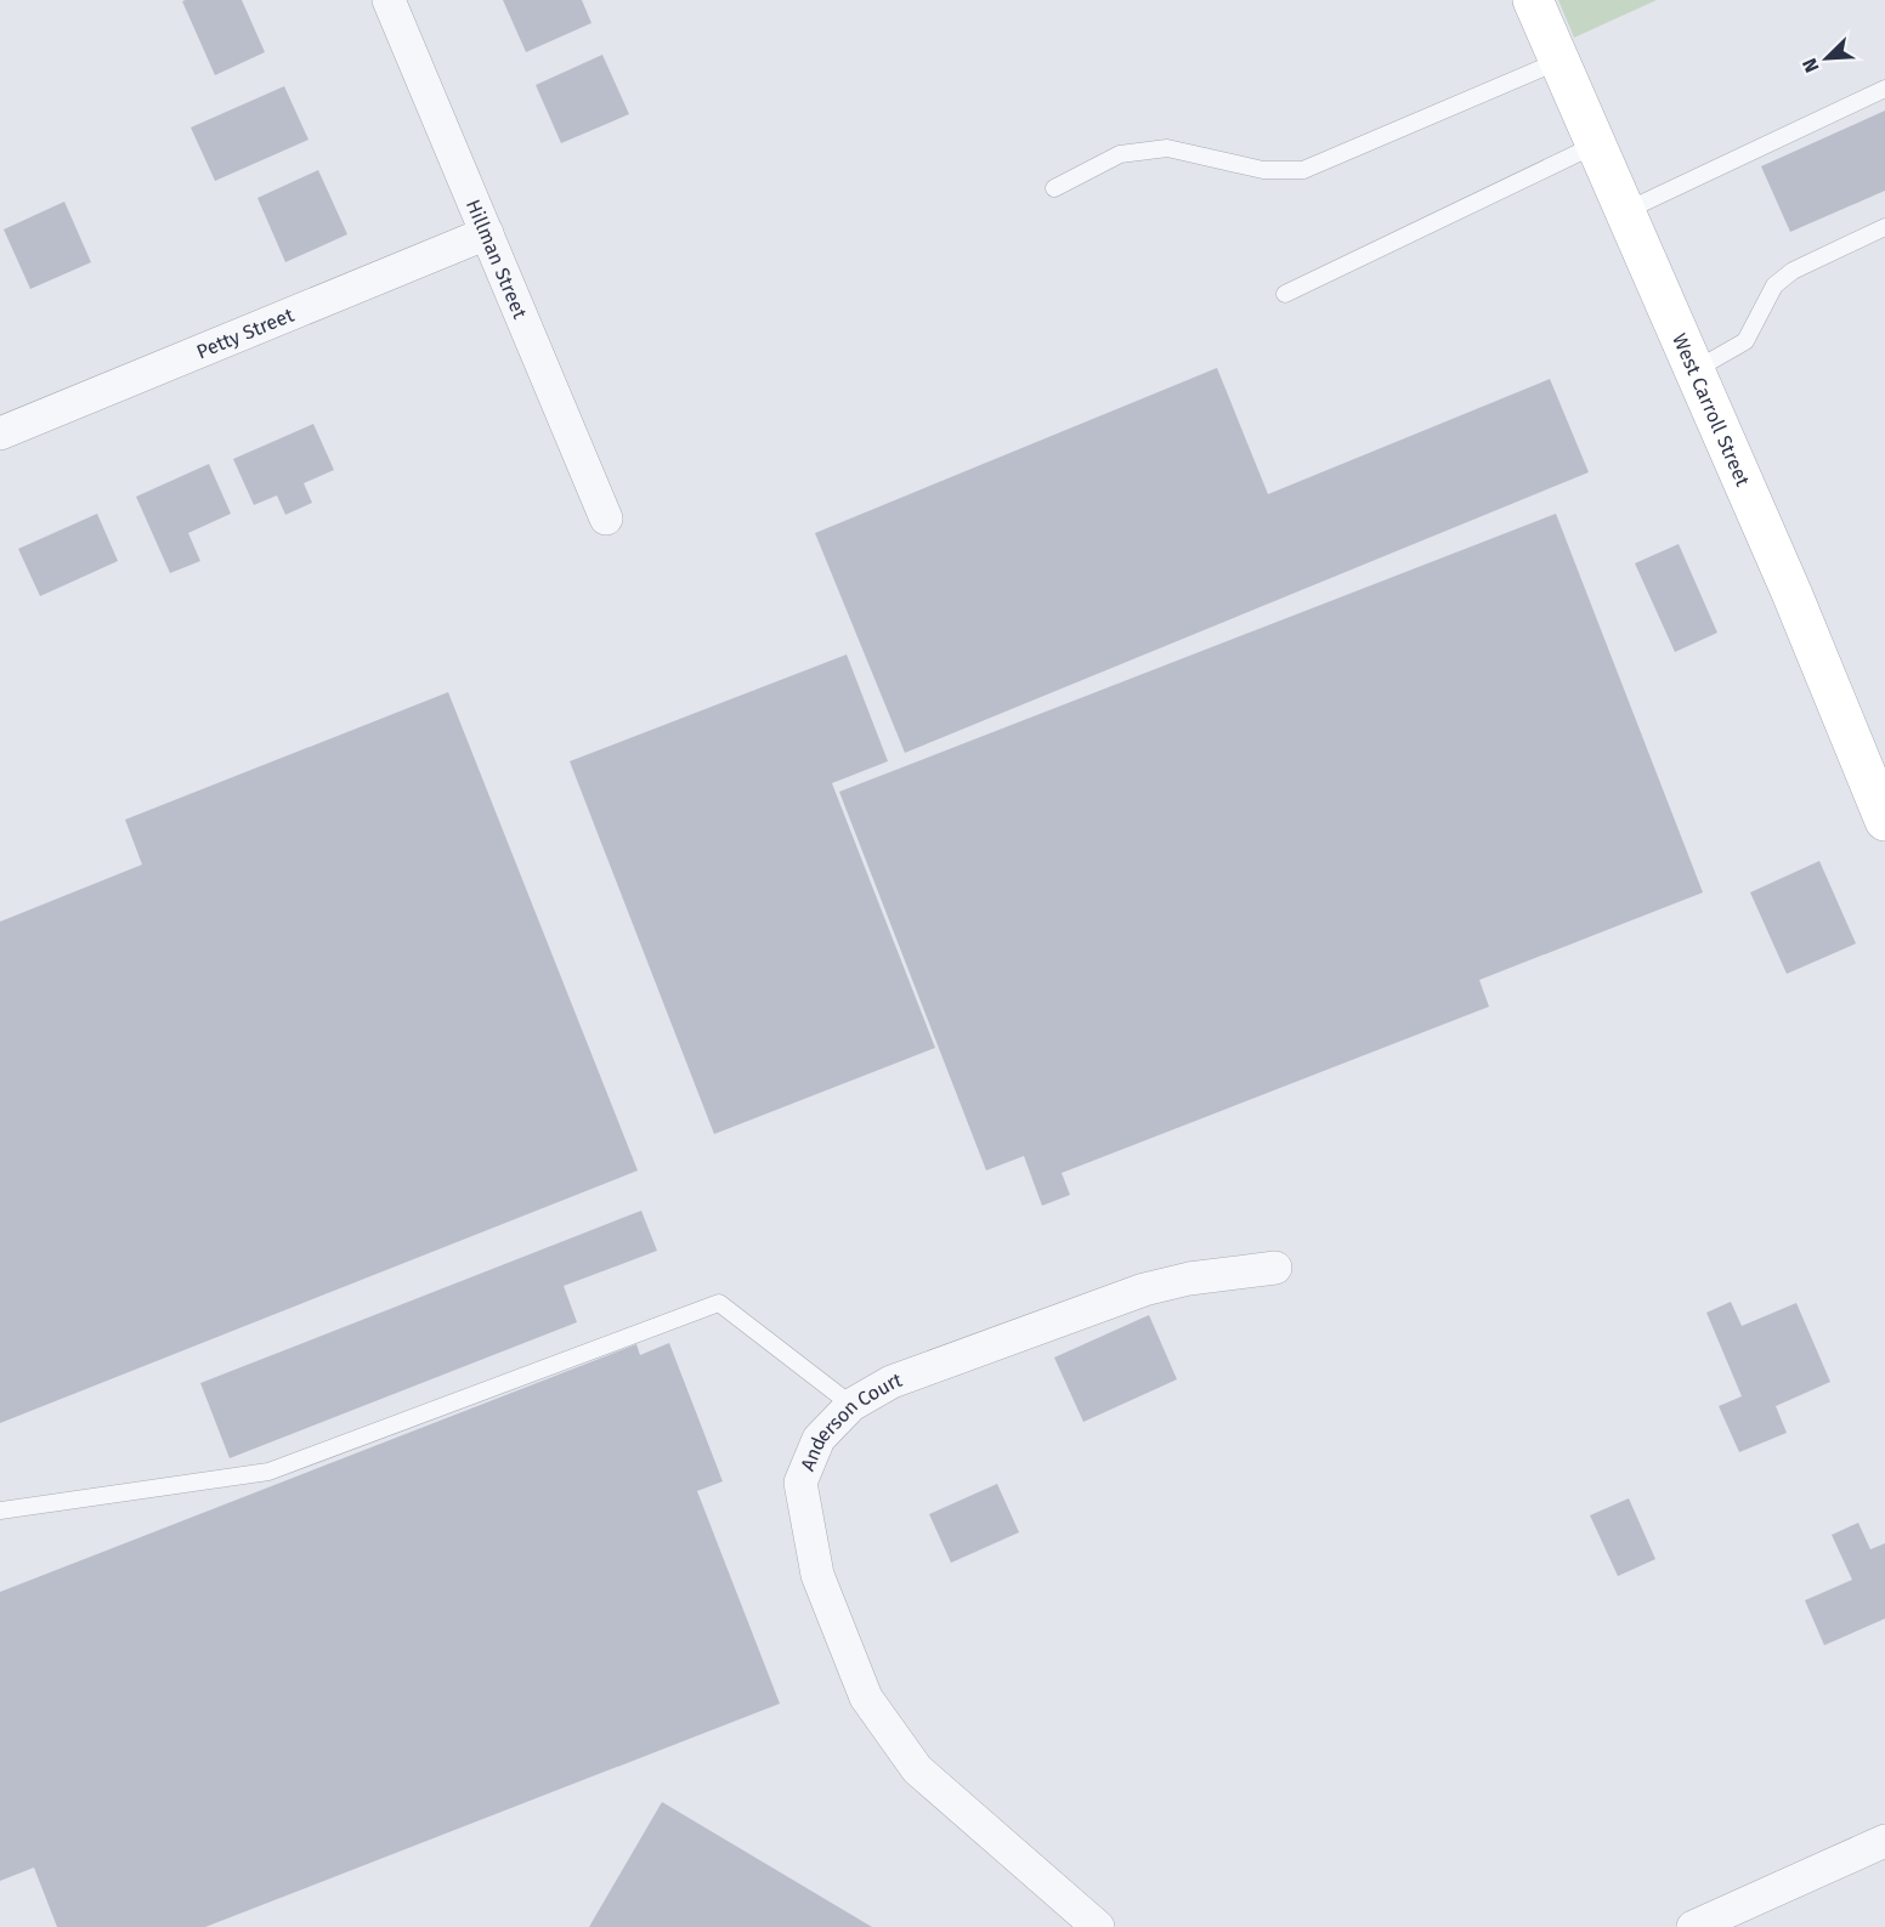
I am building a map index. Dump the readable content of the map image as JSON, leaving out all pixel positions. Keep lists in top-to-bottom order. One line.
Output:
{"streets":{"street":["Hillman Street","Petty Street","West Carroll Street","Anderson Court"]},"crossings":[["Hillman Street","Petty Street"]],"north":"bottom left"}
